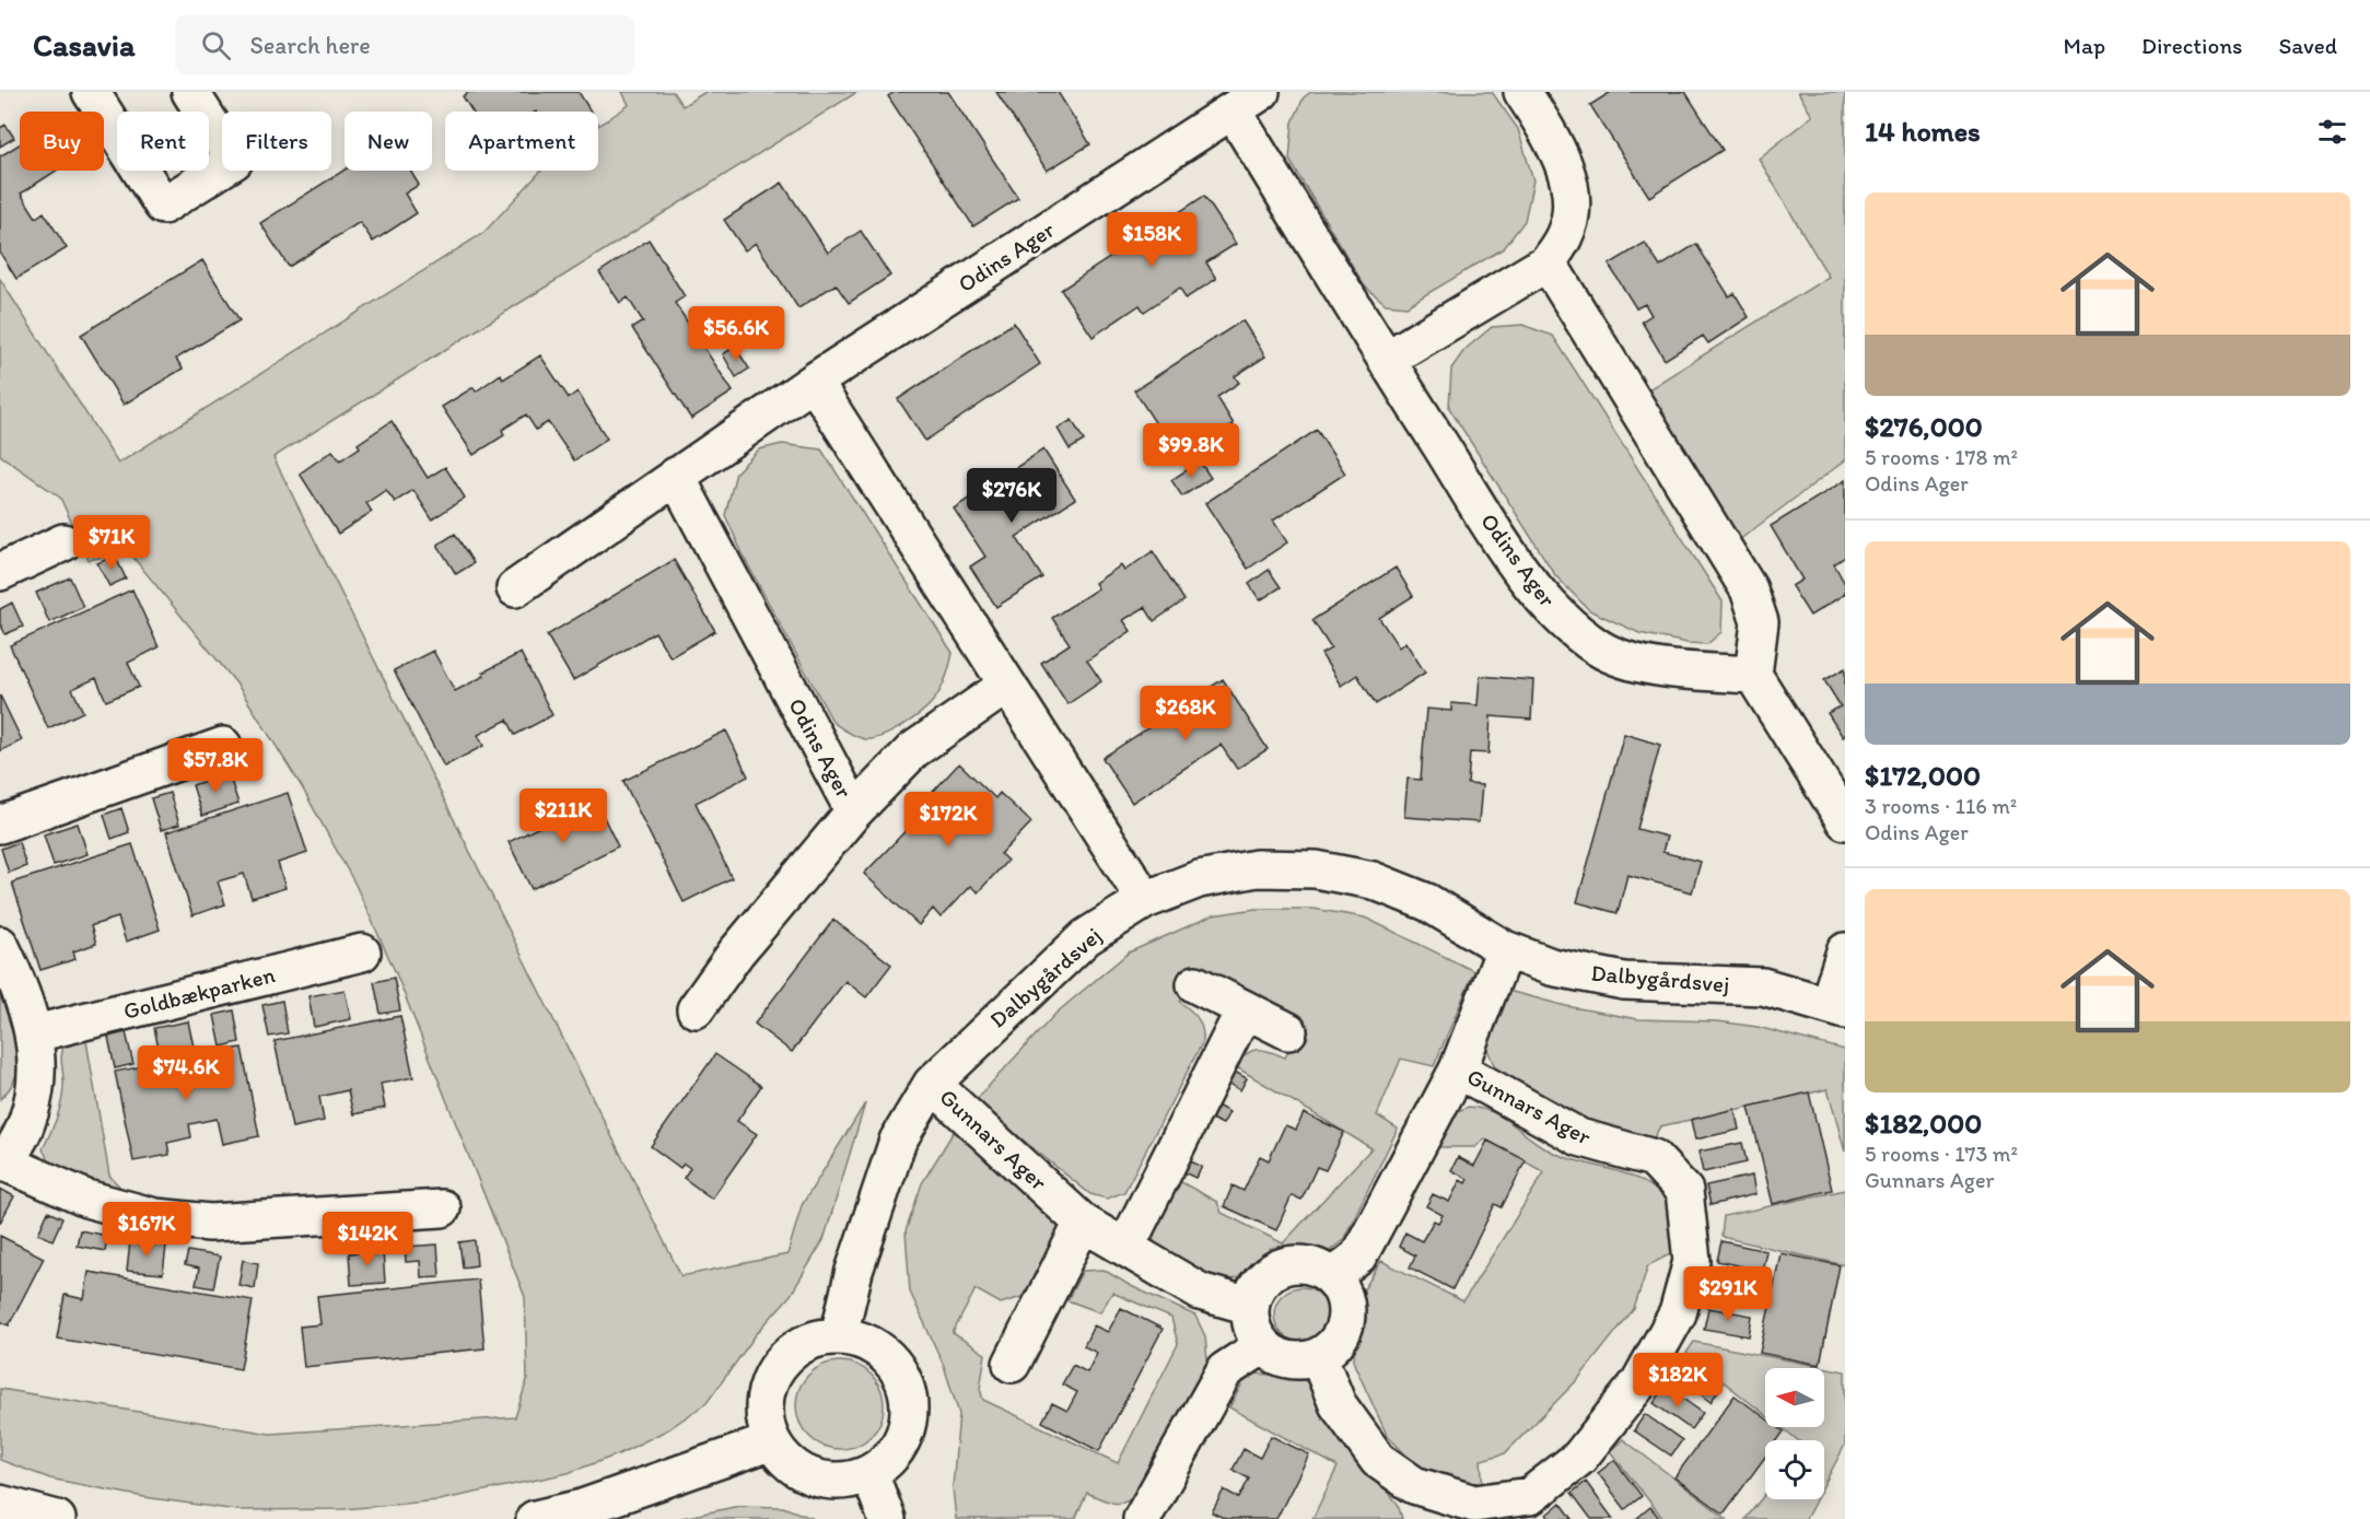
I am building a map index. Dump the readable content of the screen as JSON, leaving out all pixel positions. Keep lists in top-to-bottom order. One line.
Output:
{"streets":{"street":["Odins Ager","Dalbygårdsvej","Goldbækparken","Gunnars Ager"]},"crossings":[["Dalbygårdsvej","Gunnars Ager"]],"north":"left","page":{"header":"Casavia","search":"Search here","nav":["Map","Directions","Saved"],"heading":"14 homes","chip":["Buy","Rent","Filters","New","Apartment"],"list":[{"name":"$276,000","note":"5 rooms · 178 m² · Odins Ager"},{"name":"$172,000","note":"3 rooms · 116 m² · Odins Ager"},{"name":"$182,000","note":"5 rooms · 173 m² · Gunnars Ager"}],"price":["$158K","$56.6K","$99.8K","$276K","$71K","$268K","$57.8K","$211K","$172K","$74.6K","$167K","$142K","$291K","$182K"]}}
